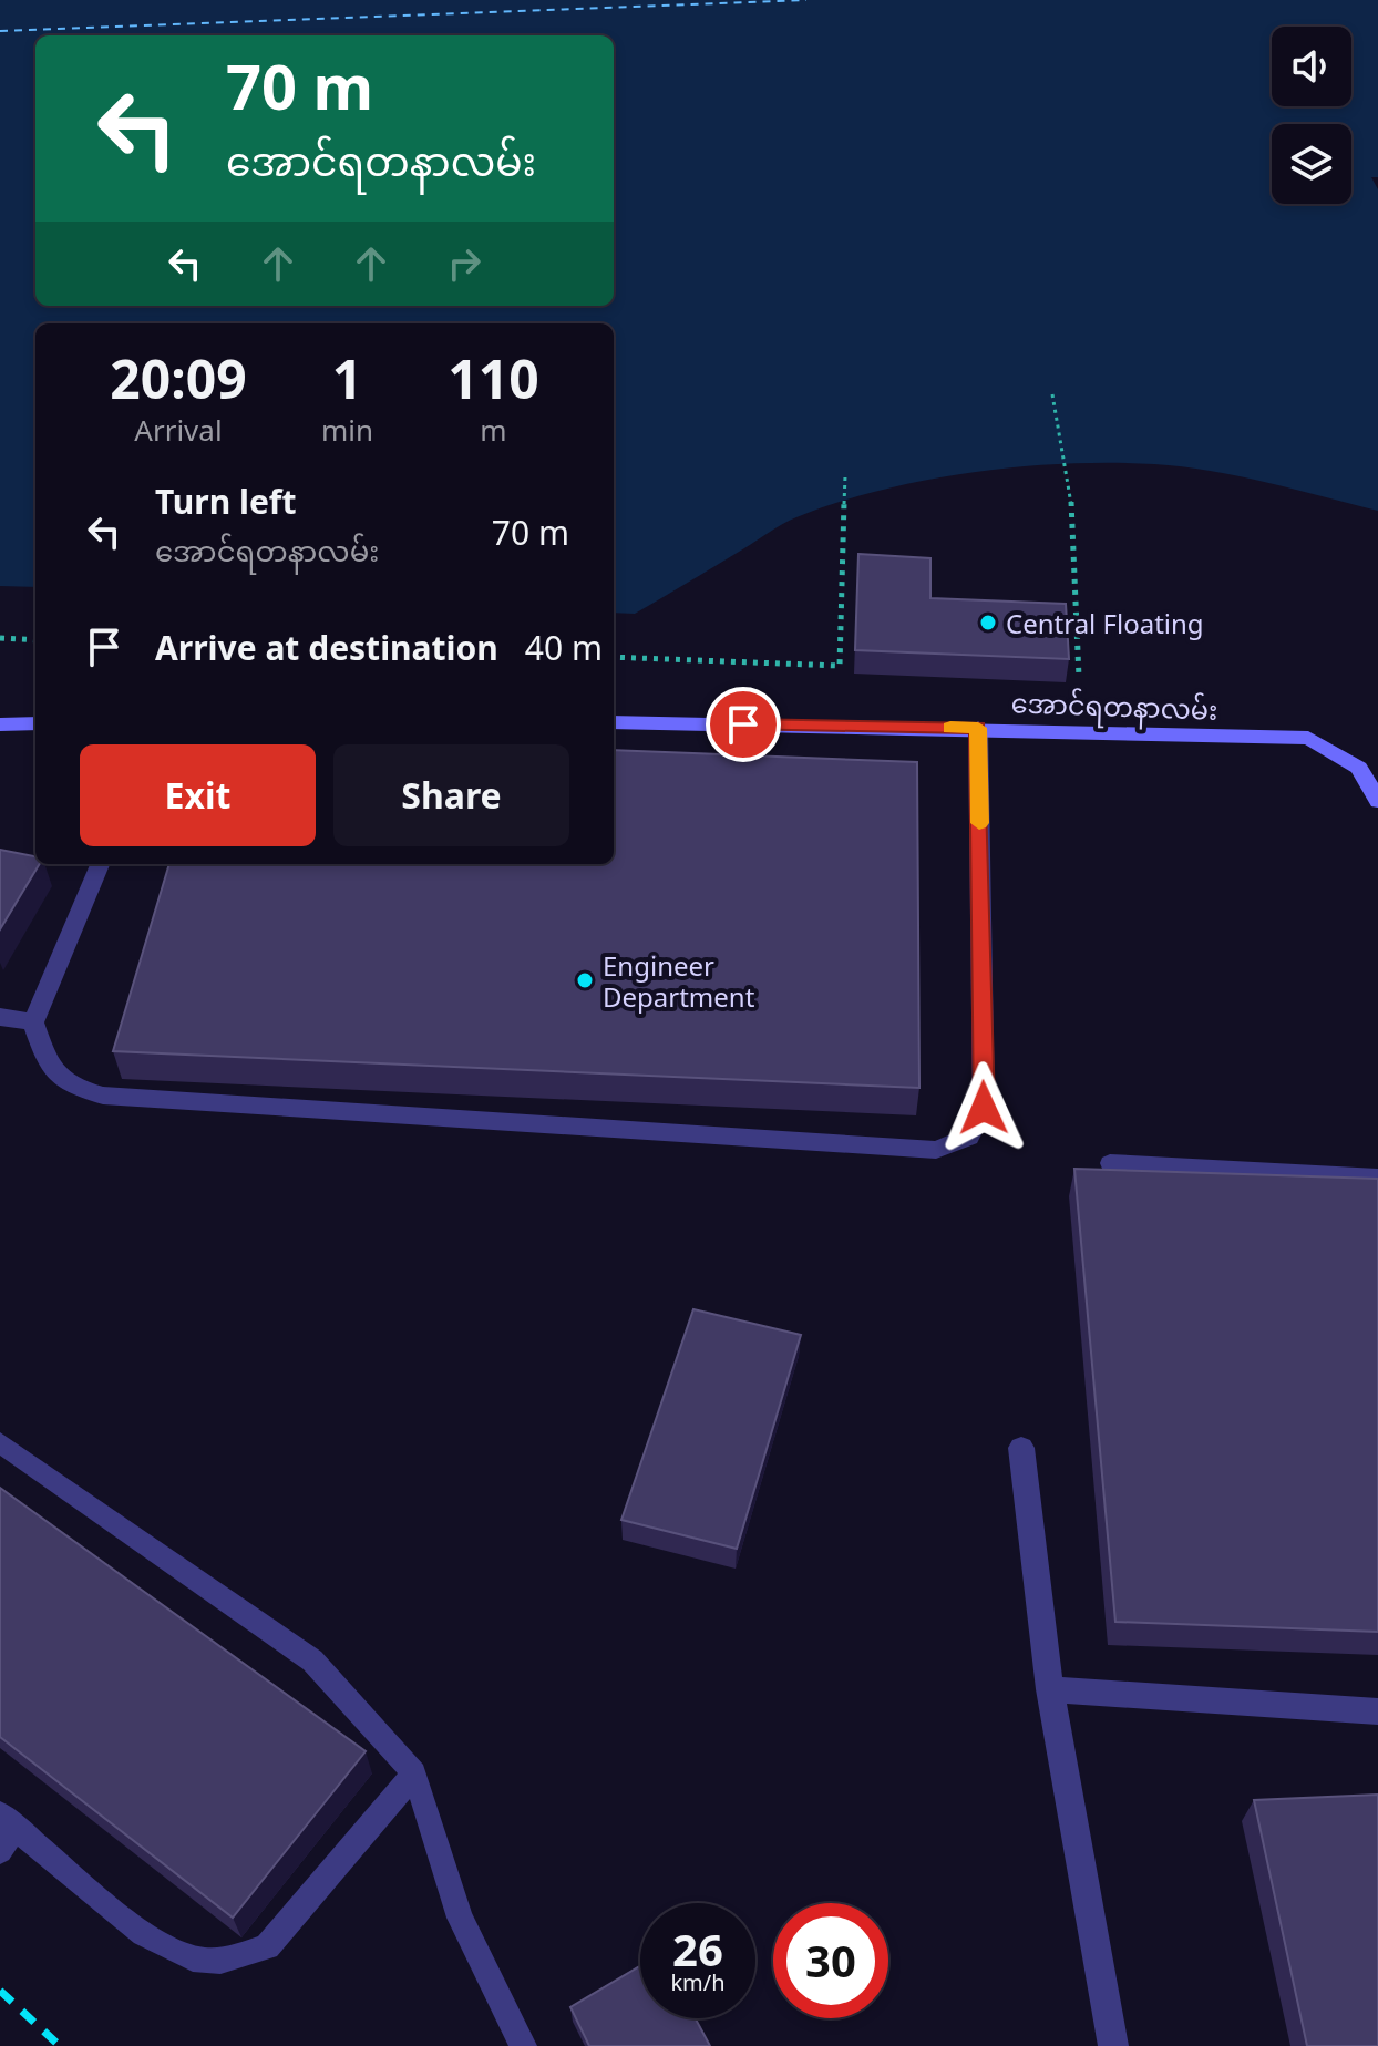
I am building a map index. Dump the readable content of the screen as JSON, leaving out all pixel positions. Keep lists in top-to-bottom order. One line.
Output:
{"streets":{"street":["အောင်ရတနာလမ်း"]},"places":["Central Floating","Engineer Department"],"page":{"turn":["70 m","အောင်ရတနာလမ်း"],"eta":["20:09","Arrival","1","min","110","m"],"list":[{"name":"Turn left","note":"အောင်ရတနာလမ်း","value":"70 m"},{"name":"Arrive at destination","value":"40 m"}],"buttons":["Exit","Share"],"speed":"26 km/h","limit":"30"}}
